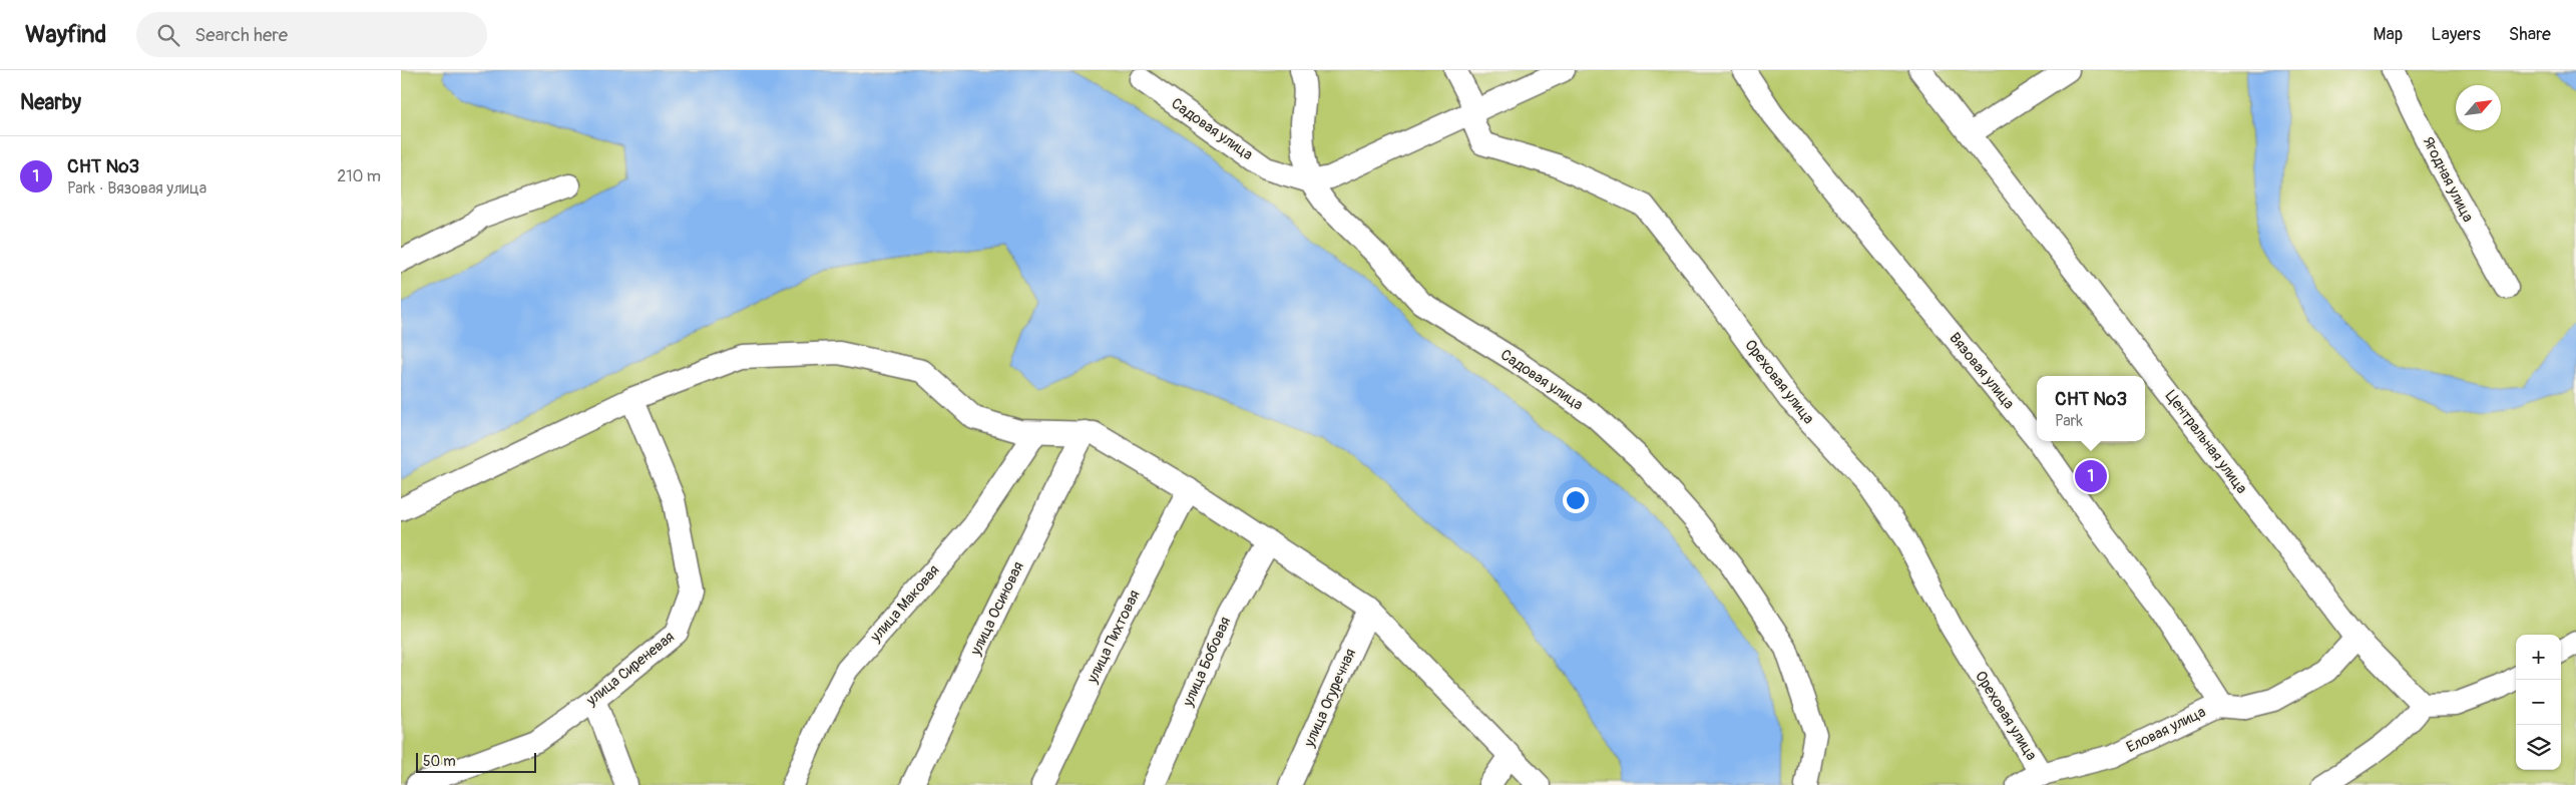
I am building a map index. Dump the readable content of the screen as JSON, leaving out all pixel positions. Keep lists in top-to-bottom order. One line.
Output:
{"streets":{"street":["Садовая улица","Ягодная улица","Вязовая улица","Ореховая улица","Центральная улица","улица Маковая","улица Осиновая","улица Пихтовая","улица Бобовая","улица Сиреневая","улица Огуречная","Еловая улица"]},"crossings":[["Вязовая улица","Еловая улица"],["Ореховая улица","Еловая улица"],["Центральная улица","Еловая улица"]],"scale_bar":"50 m","north":"top right","page":{"header":"Wayfind","search":"Search here","nav":["Map","Layers","Share"],"heading":"Nearby","list":[{"mark":"1","name":"СНТ №3","note":"Park · Вязовая улица","value":"210 m"}],"popup":["СНТ №3","Park"],"pins":"1","map_buttons":["+","−"],"scale":"50 m"}}
